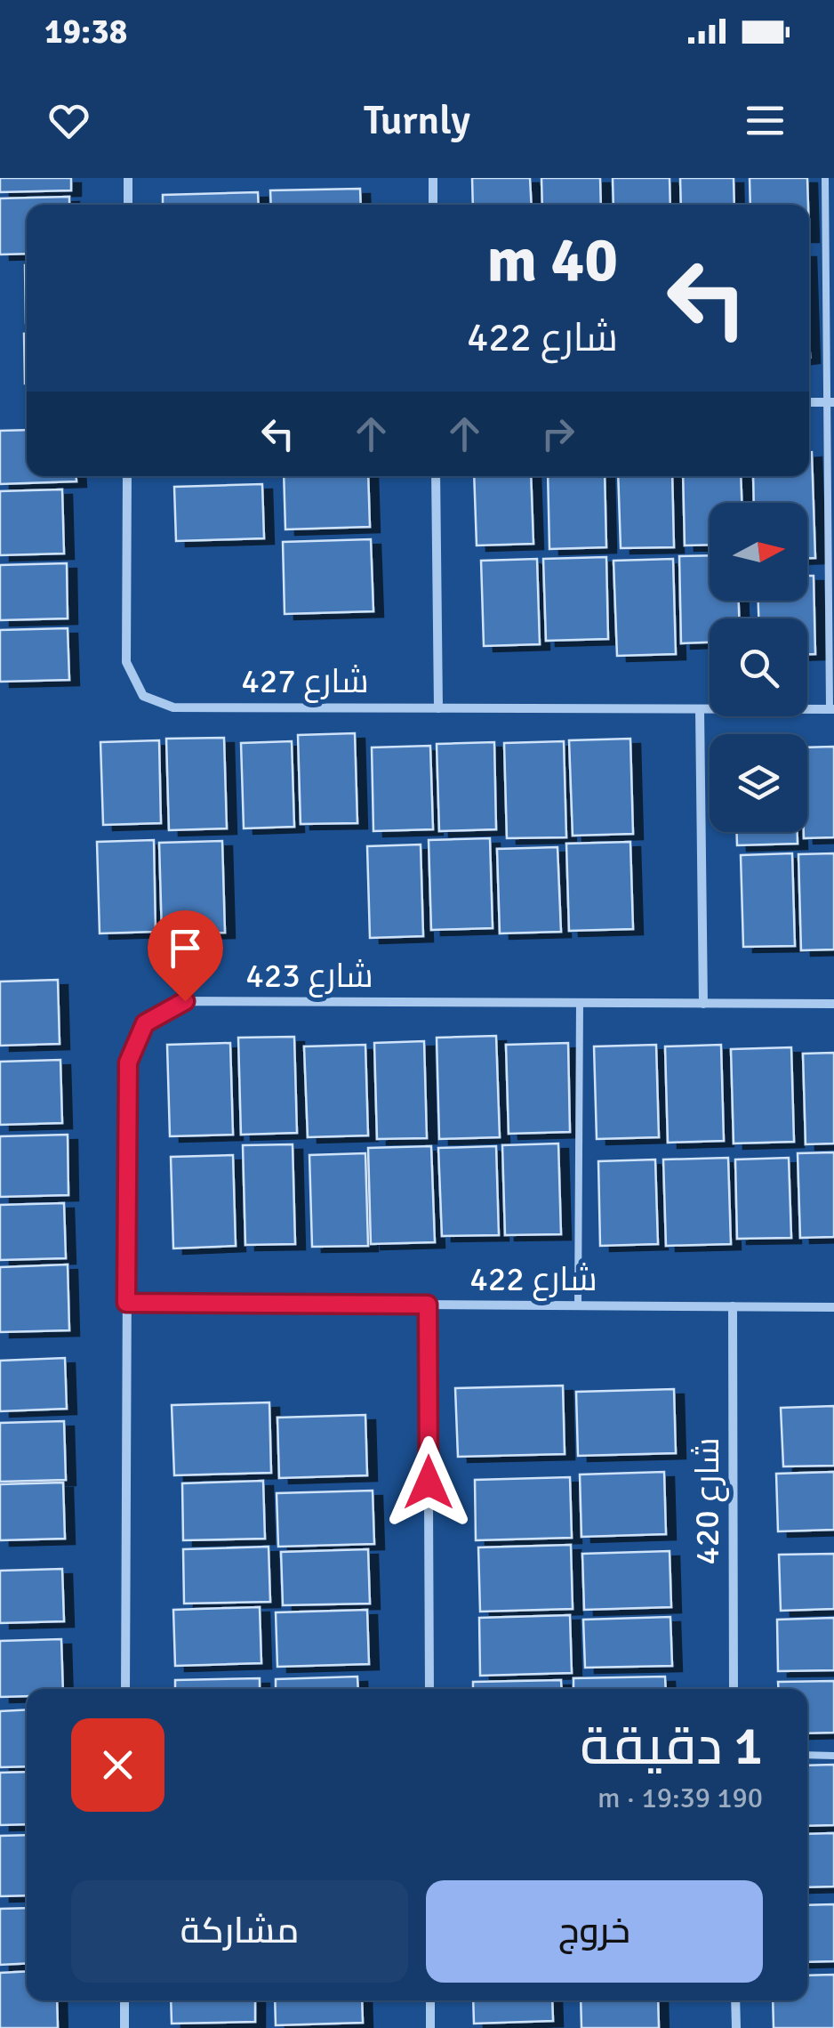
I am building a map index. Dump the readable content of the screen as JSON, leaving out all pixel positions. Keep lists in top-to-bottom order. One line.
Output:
{"streets":{"street":["شارع 427","شارع 423","شارع 422","شارع 420"]},"crossings":[["شارع 423","شارع 422"],["شارع 422","شارع 420"]],"north":"right","page":{"status":"19:38","header":"Turnly","turn":["40 m","شارع 422"],"heading":["1 دقيقة","190 m · 19:39"],"buttons":["خروج","مشاركة"]}}
